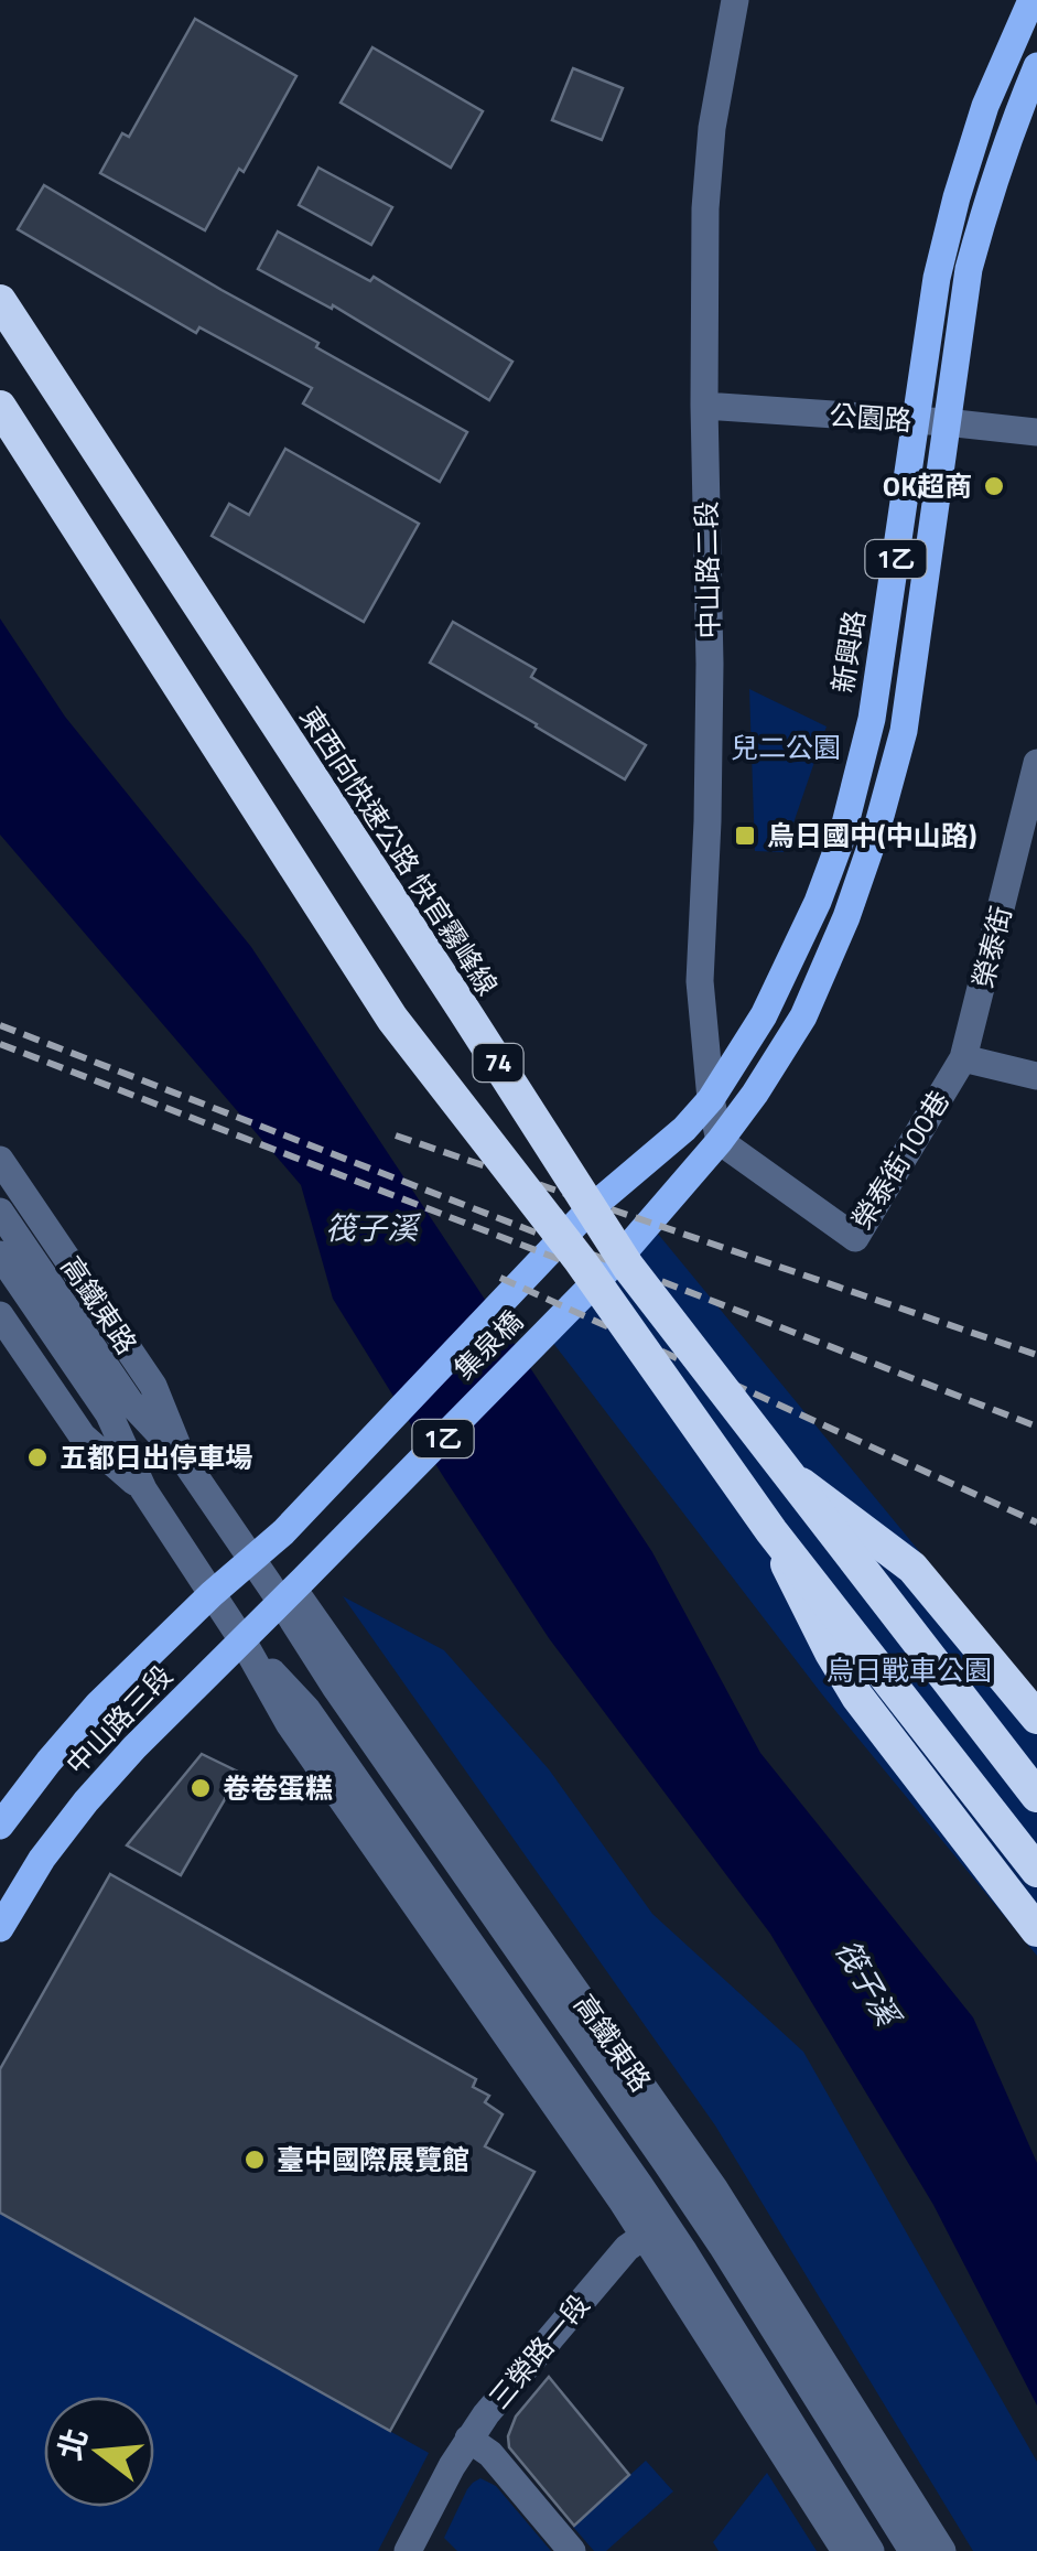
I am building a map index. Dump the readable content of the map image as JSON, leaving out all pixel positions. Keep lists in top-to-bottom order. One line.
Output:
{"streets":{"highway":["東西向快速公路 快官霧峰線","74"],"main road":["1乙","新興路","集泉橋","中山路三段"],"street":["公園路","中山路二段","榮泰街","榮泰街100巷","高鐵東路","三榮路一段"]},"crossings":[["公園路","1乙"],["公園路","中山路二段"],["公園路","新興路"],["1乙","中山路二段"],["1乙","榮泰街100巷"],["1乙","集泉橋"],["中山路二段","新興路"],["中山路二段","榮泰街100巷"],["中山路二段","集泉橋"],["新興路","集泉橋"],["東西向快速公路 快官霧峰線","74"],["榮泰街","榮泰街100巷"],["高鐵東路","集泉橋"],["高鐵東路","中山路三段"],["高鐵東路","三榮路一段"],["集泉橋","中山路三段"]],"water":["筏子溪"],"parks":["兒二公園","烏日戰車公園"],"places":{"other":["OK超商","五都日出停車場","卷卷蛋糕","臺中國際展覽館"],"transit":["烏日國中(中山路)"]},"north":"left"}
